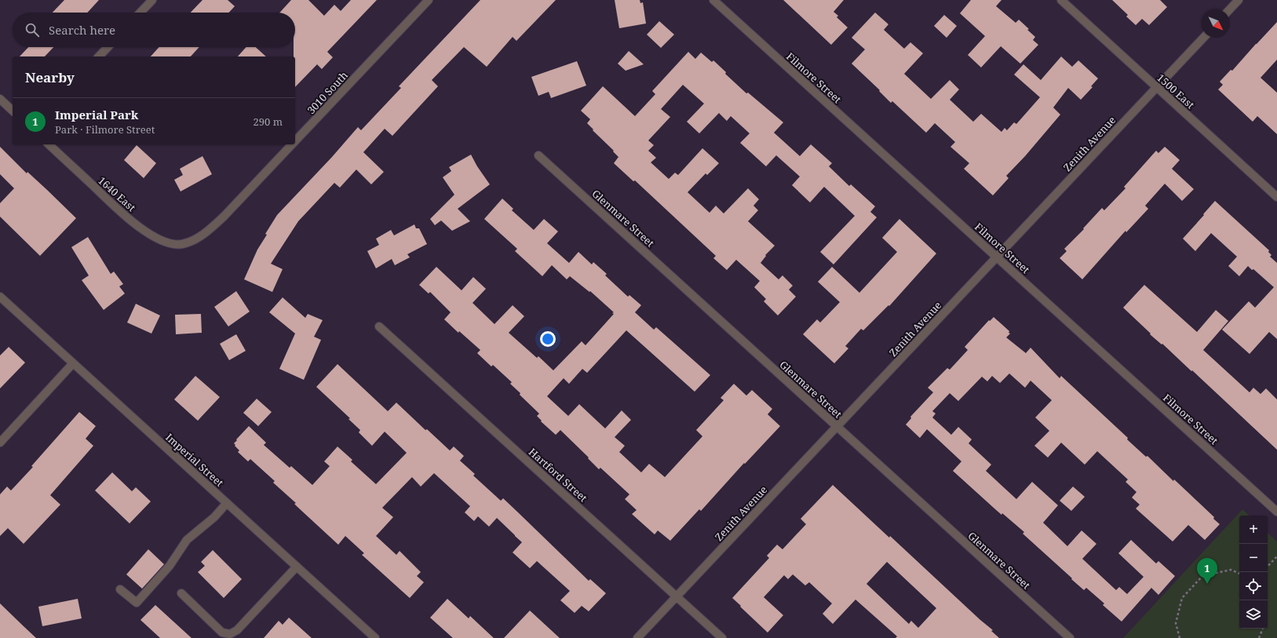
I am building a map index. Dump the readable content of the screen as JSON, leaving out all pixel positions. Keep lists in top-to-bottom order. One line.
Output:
{"streets":{"street":["Filmore Street","1500 East","3010 South","Zenith Avenue","1640 East","Glenmare Street","Imperial Street","Hartford Street"]},"crossings":[["Filmore Street","Zenith Avenue"],["1500 East","Zenith Avenue"],["3010 South","1640 East"],["Zenith Avenue","Glenmare Street"],["Zenith Avenue","Hartford Street"]],"north":"bottom right","page":{"search":"Search here","heading":"Nearby","list":[{"mark":"1","name":"Imperial Park","note":"Park · Filmore Street","value":"290 m"}],"map_buttons":["+","−"],"pins":"1"}}
